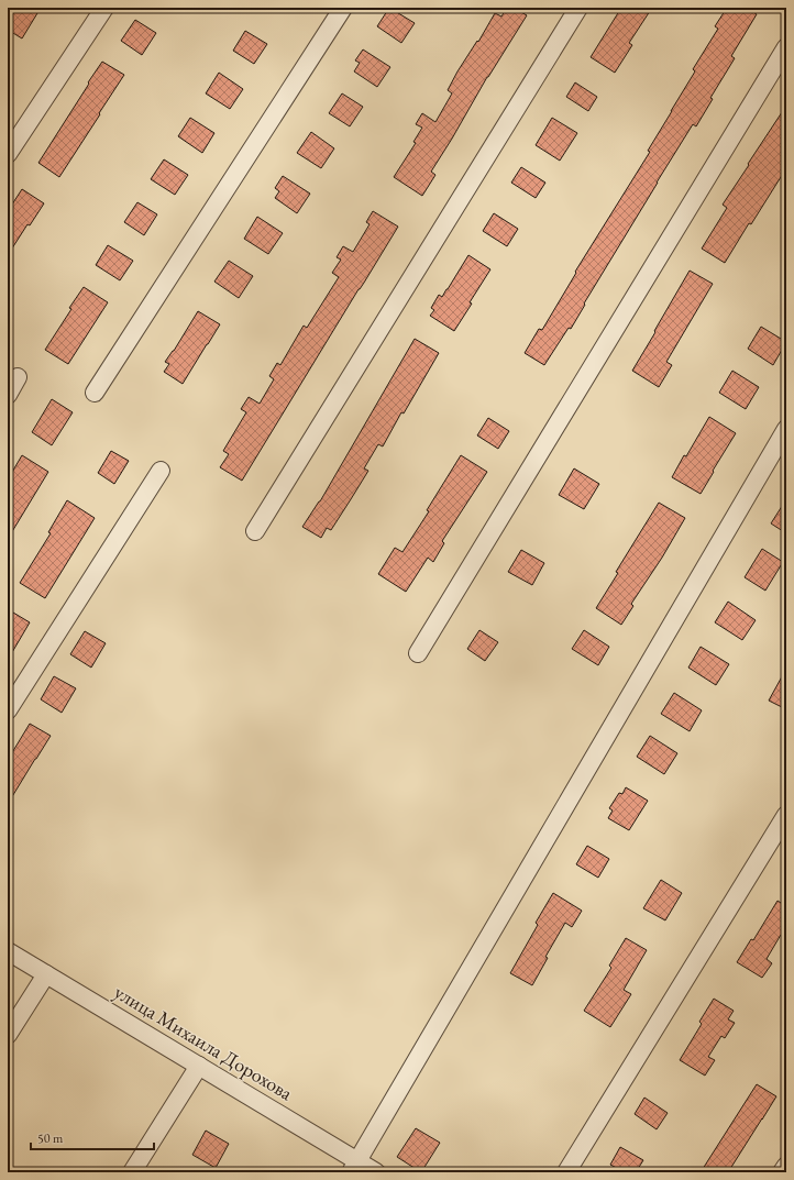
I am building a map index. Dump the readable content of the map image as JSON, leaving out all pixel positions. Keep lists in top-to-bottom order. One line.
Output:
{"streets":{"street":["улица Михаила Дорохова"]},"scale_bar":"50 m"}
